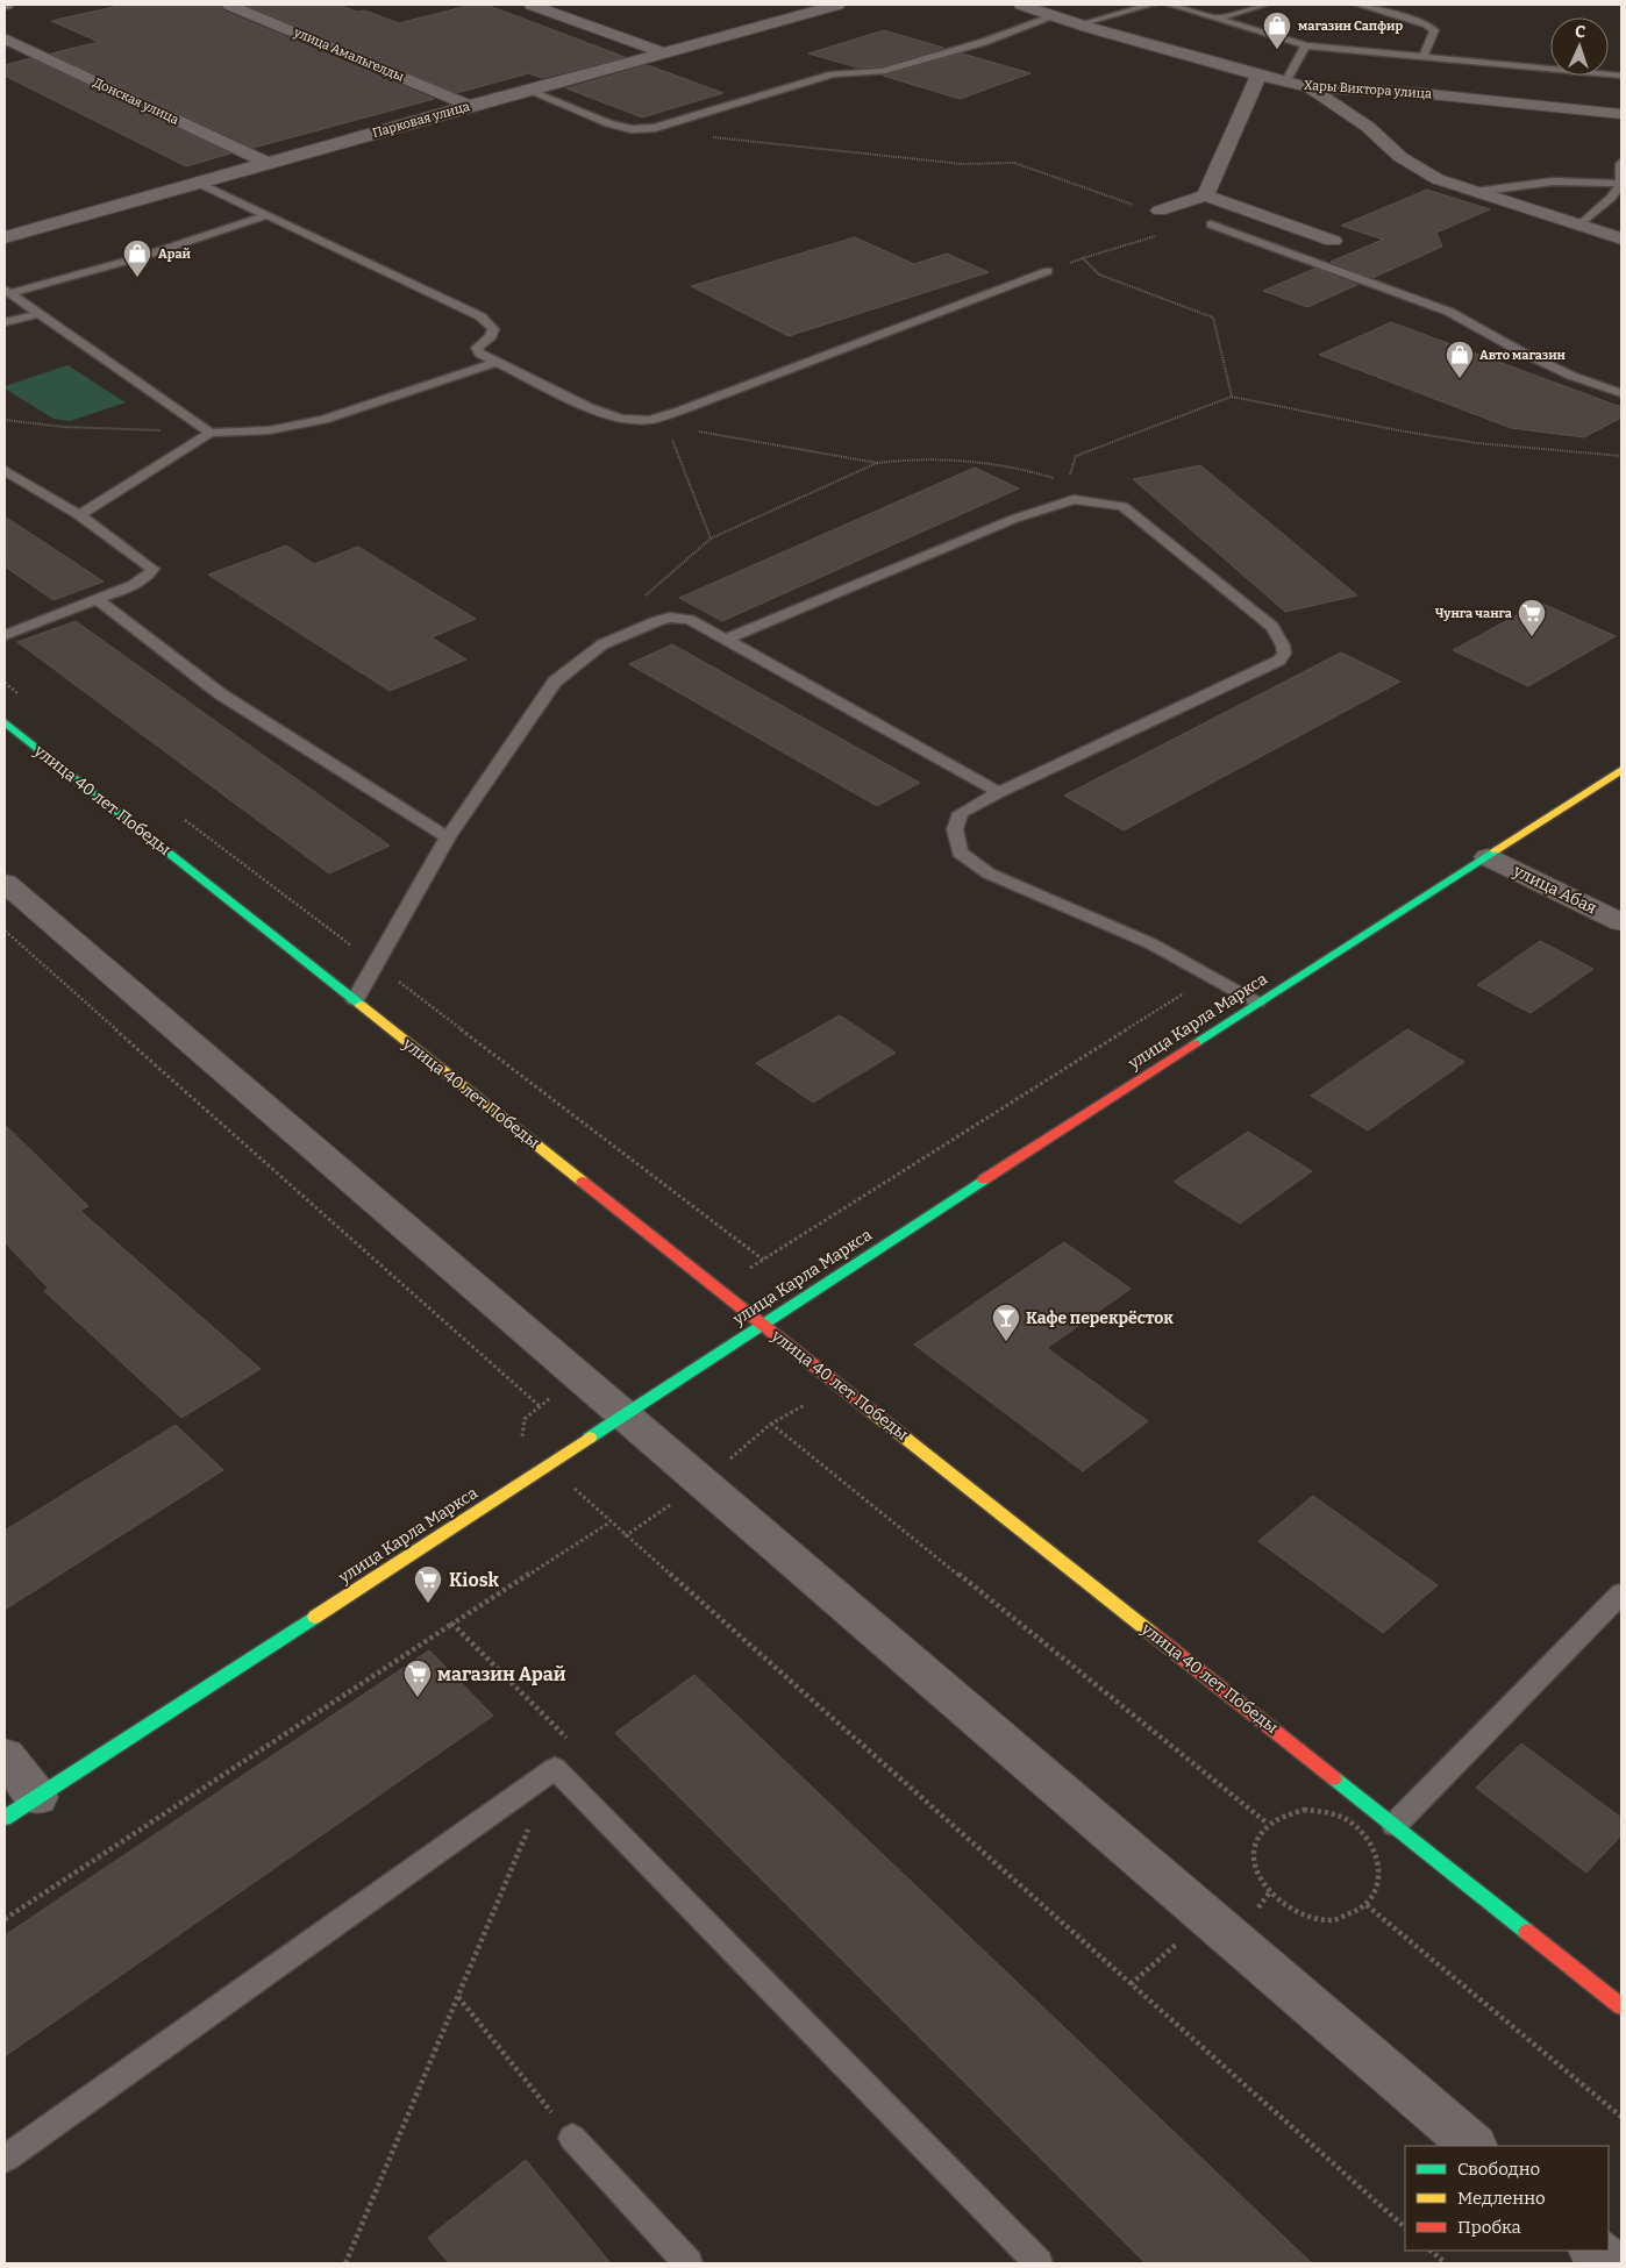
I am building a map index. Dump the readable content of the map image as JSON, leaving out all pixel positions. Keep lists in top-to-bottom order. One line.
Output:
{"streets":{"street":["улица Амальгелды","Хары Виктора улица","Донская улица","Парковая улица","улица 40 лет Победы","улица Абая","улица Карла Маркса"]},"crossings":[["улица Амальгелды","Парковая улица"],["Донская улица","Парковая улица"],["улица 40 лет Победы","улица Карла Маркса"],["улица Абая","улица Карла Маркса"]],"places":{"shop":["магазин Сапфир","Арай","Авто магазин"],"supermarket":["Чунга чанга","Kiosk","магазин Арай"],"bar":["Кафе перекрёсток"]},"legend":["Свободно","Медленно","Пробка"],"north":"top"}
